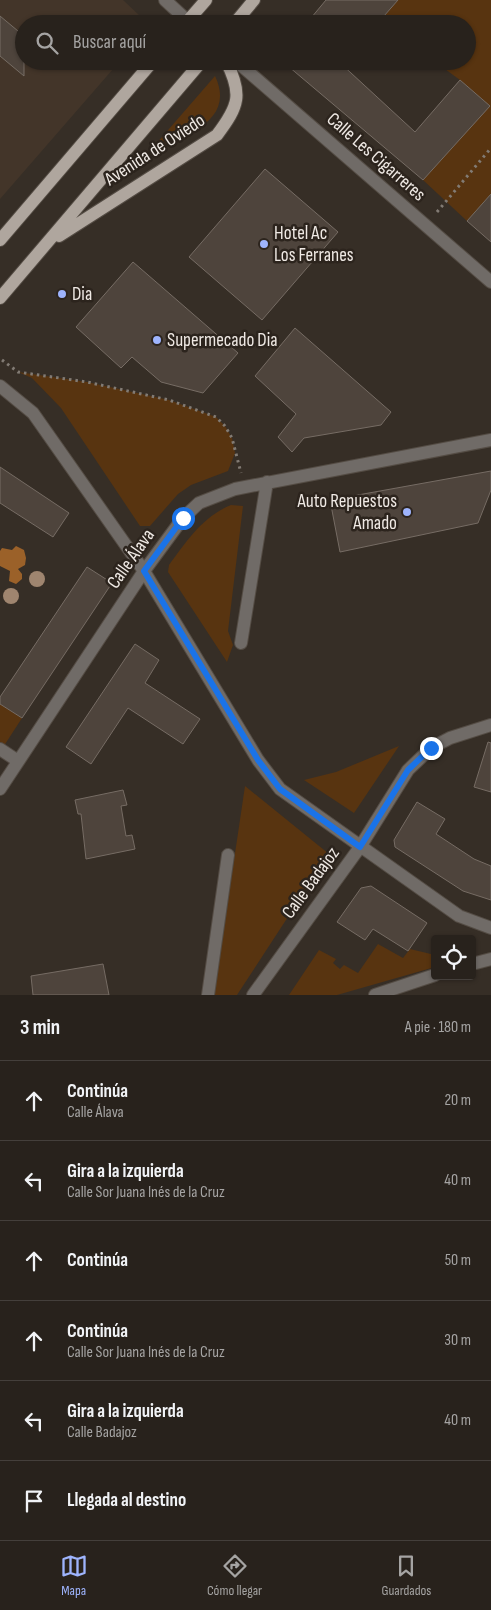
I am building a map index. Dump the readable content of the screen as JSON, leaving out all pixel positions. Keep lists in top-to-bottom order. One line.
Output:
{"streets":{"main road":["Avenida de Oviedo"],"street":["Calle Les Cigarreres","Calle Álava","Calle Badajoz"]},"places":["Hotel Ac Los Ferranes","Dia","Supermecado Dia","Auto Repuestos Amado"],"page":{"search":"Buscar aquí","heading":["3 min","A pie · 180 m"],"list":[["Continúa","Calle Álava","20 m"],["Gira a la izquierda","Calle Sor Juana Inés de la Cruz","40 m"],["Continúa","50 m"],["Continúa","Calle Sor Juana Inés de la Cruz","30 m"],["Gira a la izquierda","Calle Badajoz","40 m"],"Llegada al destino"],"nav":["Mapa","Cómo llegar","Guardados"]}}
